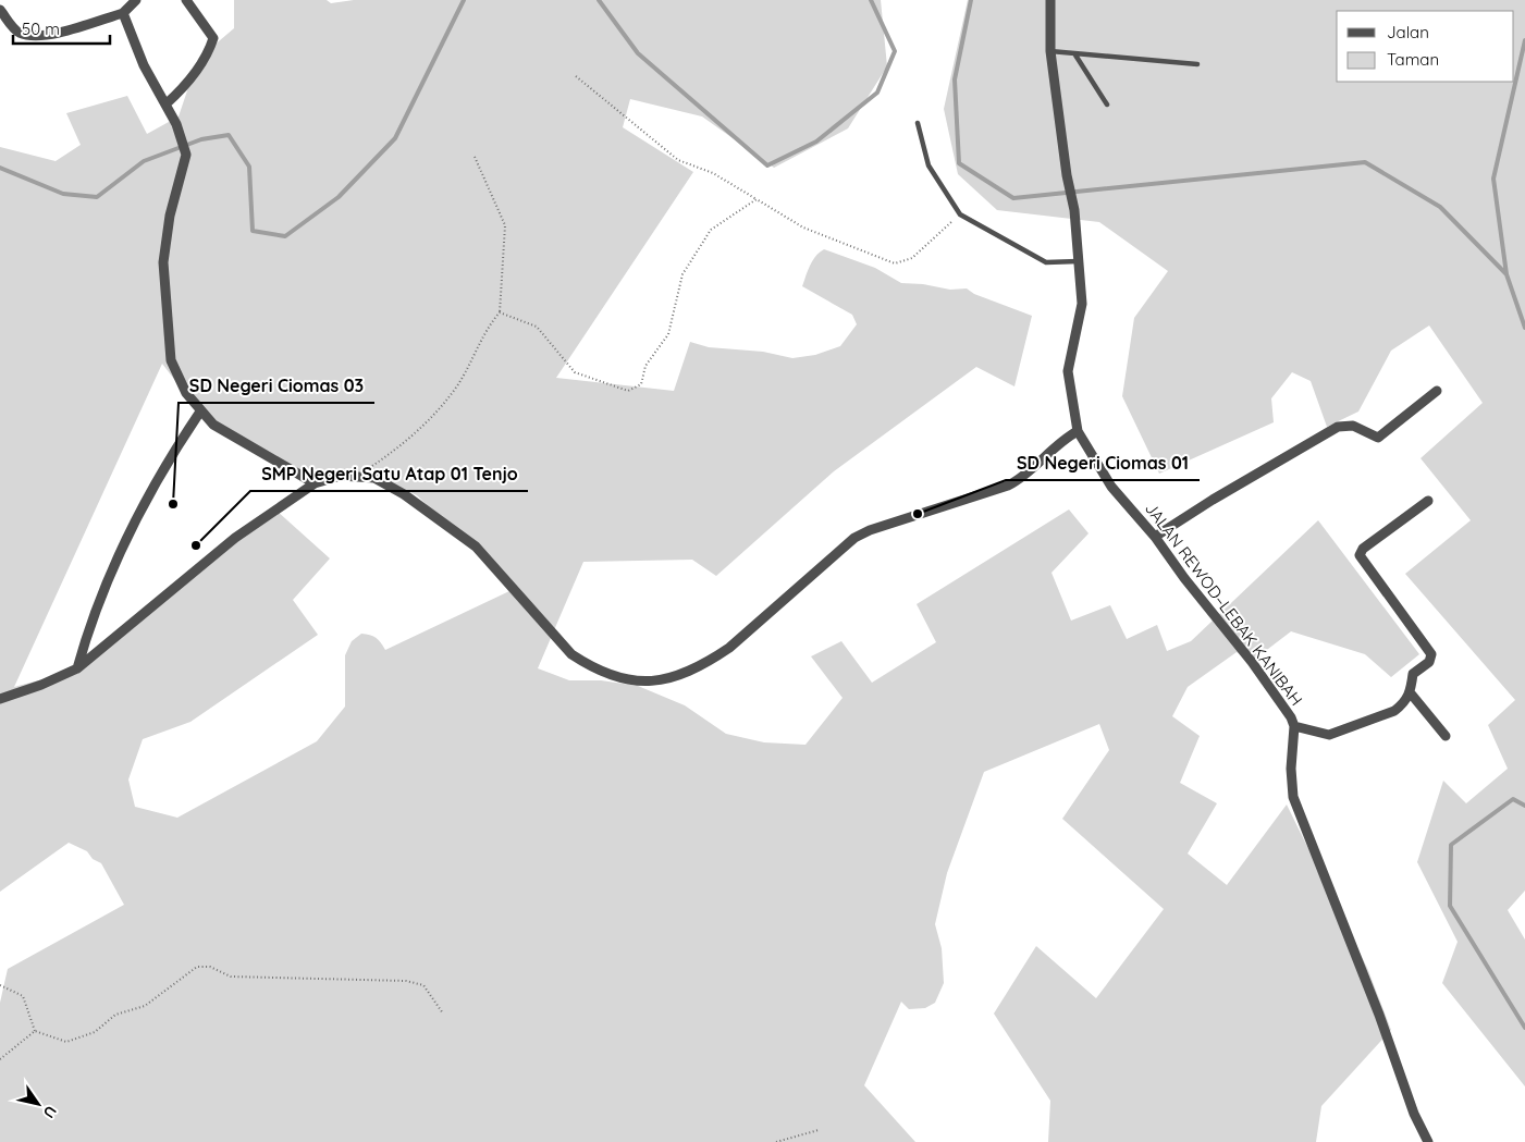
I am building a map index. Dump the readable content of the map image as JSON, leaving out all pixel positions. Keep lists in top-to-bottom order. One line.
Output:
{"streets":{"street":["JALAN REWOD–LEBAK KANIBAH"]},"places":["SD Negeri Ciomas 03","SD Negeri Ciomas 01","SMP Negeri Satu Atap 01 Tenjo"],"legend":["Jalan","Taman"],"scale_bar":"50 m","north":"bottom right"}
